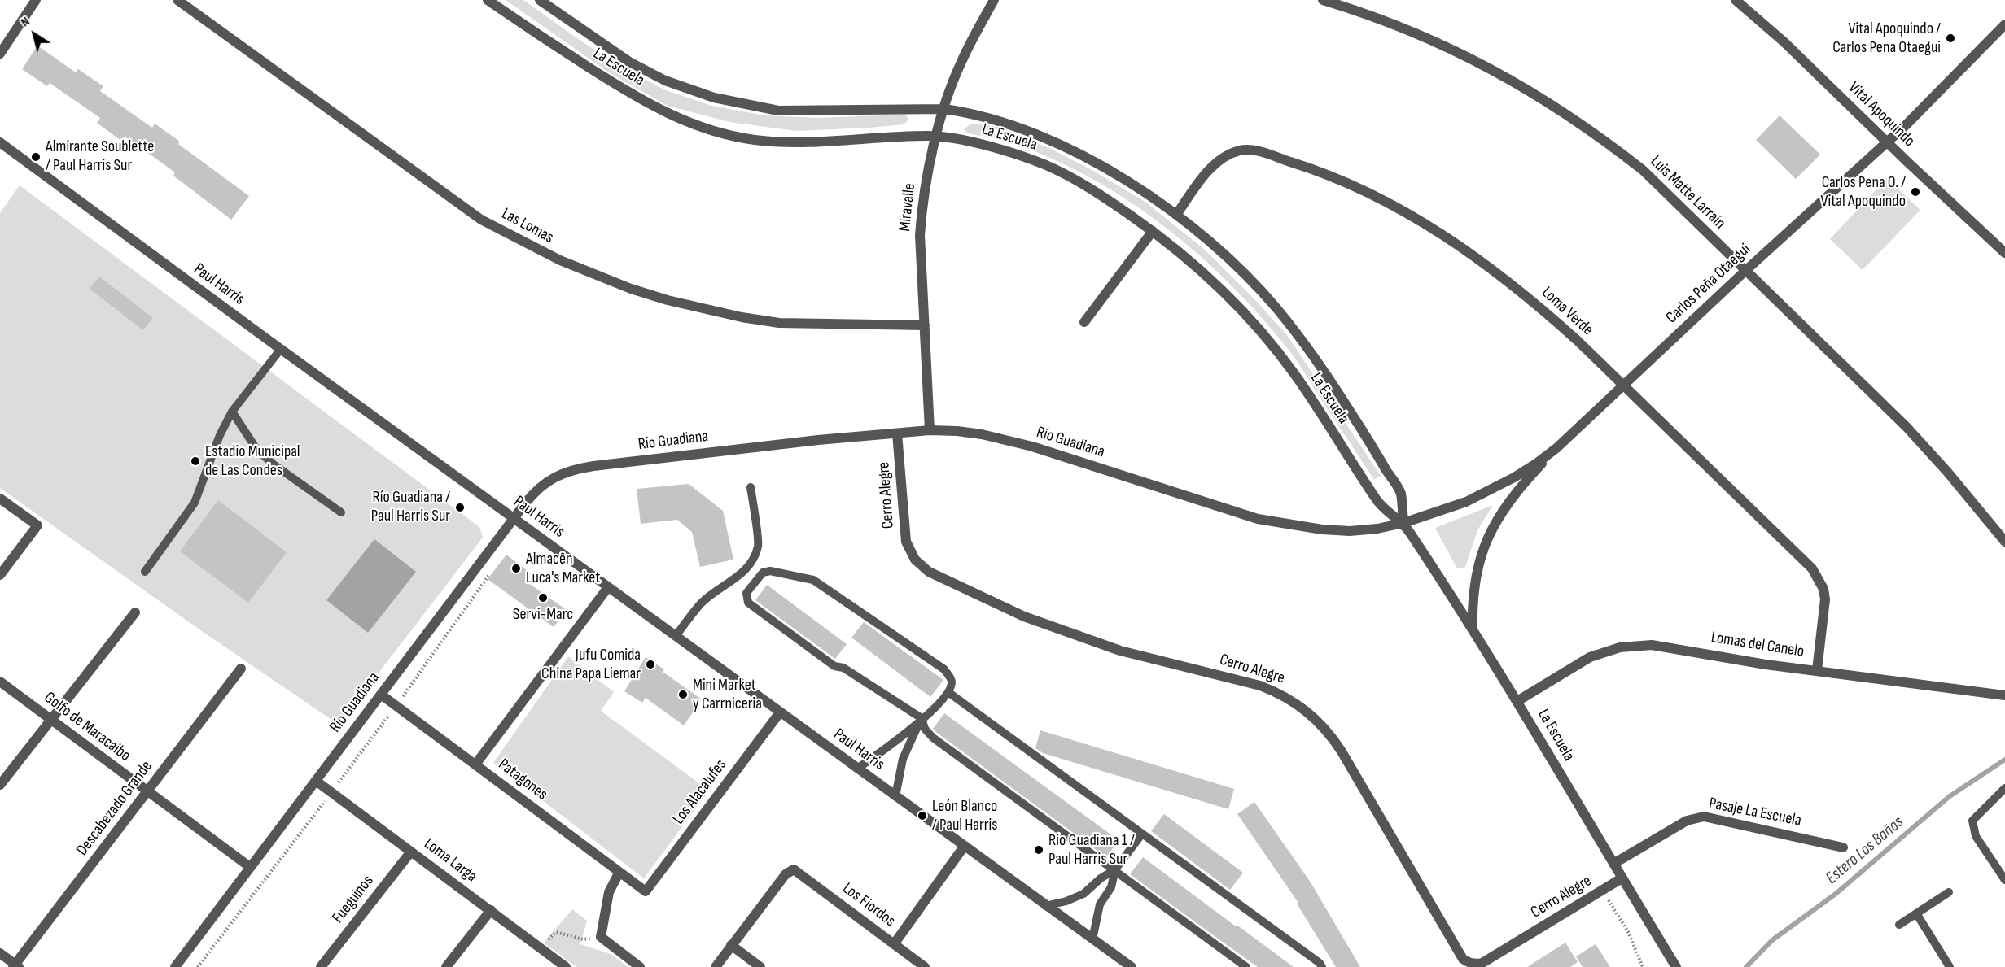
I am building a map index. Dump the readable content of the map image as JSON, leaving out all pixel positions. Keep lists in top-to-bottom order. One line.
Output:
{"streets":{"street":["La Escuela","Vital Apoquindo","Luis Matte Larraín","Miravalle","Las Lomas","Carlos Peña Otaegui","Paul Harris","Loma Verde","Río Guadiana","Cerro Alegre","Lomas del Canelo","Golfo de Maracaibo","Patagones","Los Alacalufes","Descabezado Grande","Pasaje La Escuela","Loma Larga","Fueguinos","Los Fiordos"]},"crossings":[["La Escuela","Miravalle"],["La Escuela","Carlos Peña Otaegui"],["La Escuela","Loma Verde"],["La Escuela","Río Guadiana"],["La Escuela","Cerro Alegre"],["La Escuela","Lomas del Canelo"],["La Escuela","Pasaje La Escuela"],["Vital Apoquindo","Carlos Peña Otaegui"],["Luis Matte Larraín","Carlos Peña Otaegui"],["Miravalle","Las Lomas"],["Miravalle","Río Guadiana"],["Carlos Peña Otaegui","Loma Verde"],["Carlos Peña Otaegui","Río Guadiana"],["Paul Harris","Río Guadiana"],["Paul Harris","Los Alacalufes"],["Loma Verde","Lomas del Canelo"],["Río Guadiana","Cerro Alegre"],["Río Guadiana","Golfo de Maracaibo"],["Río Guadiana","Patagones"],["Río Guadiana","Loma Larga"],["Golfo de Maracaibo","Descabezado Grande"],["Patagones","Los Alacalufes"],["Loma Larga","Fueguinos"]],"water":["Estero Los Baños"],"places":["Vital Apoquindo / Carlos Pena Otaegui","Almirante Soublette / Paul Harris Sur","Carlos Pena O. / Vital Apoquindo","Estadio Municipal de Las Condes","Río Guadiana / Paul Harris Sur","Almacên Luca's Market","Servi-Marc","Jufu Comida China Papa Liemar","Mini Market y Carrniceria","León Blanco / Paul Harris","Río Guadiana 1 / Paul Harris Sur"],"north":"top left"}
